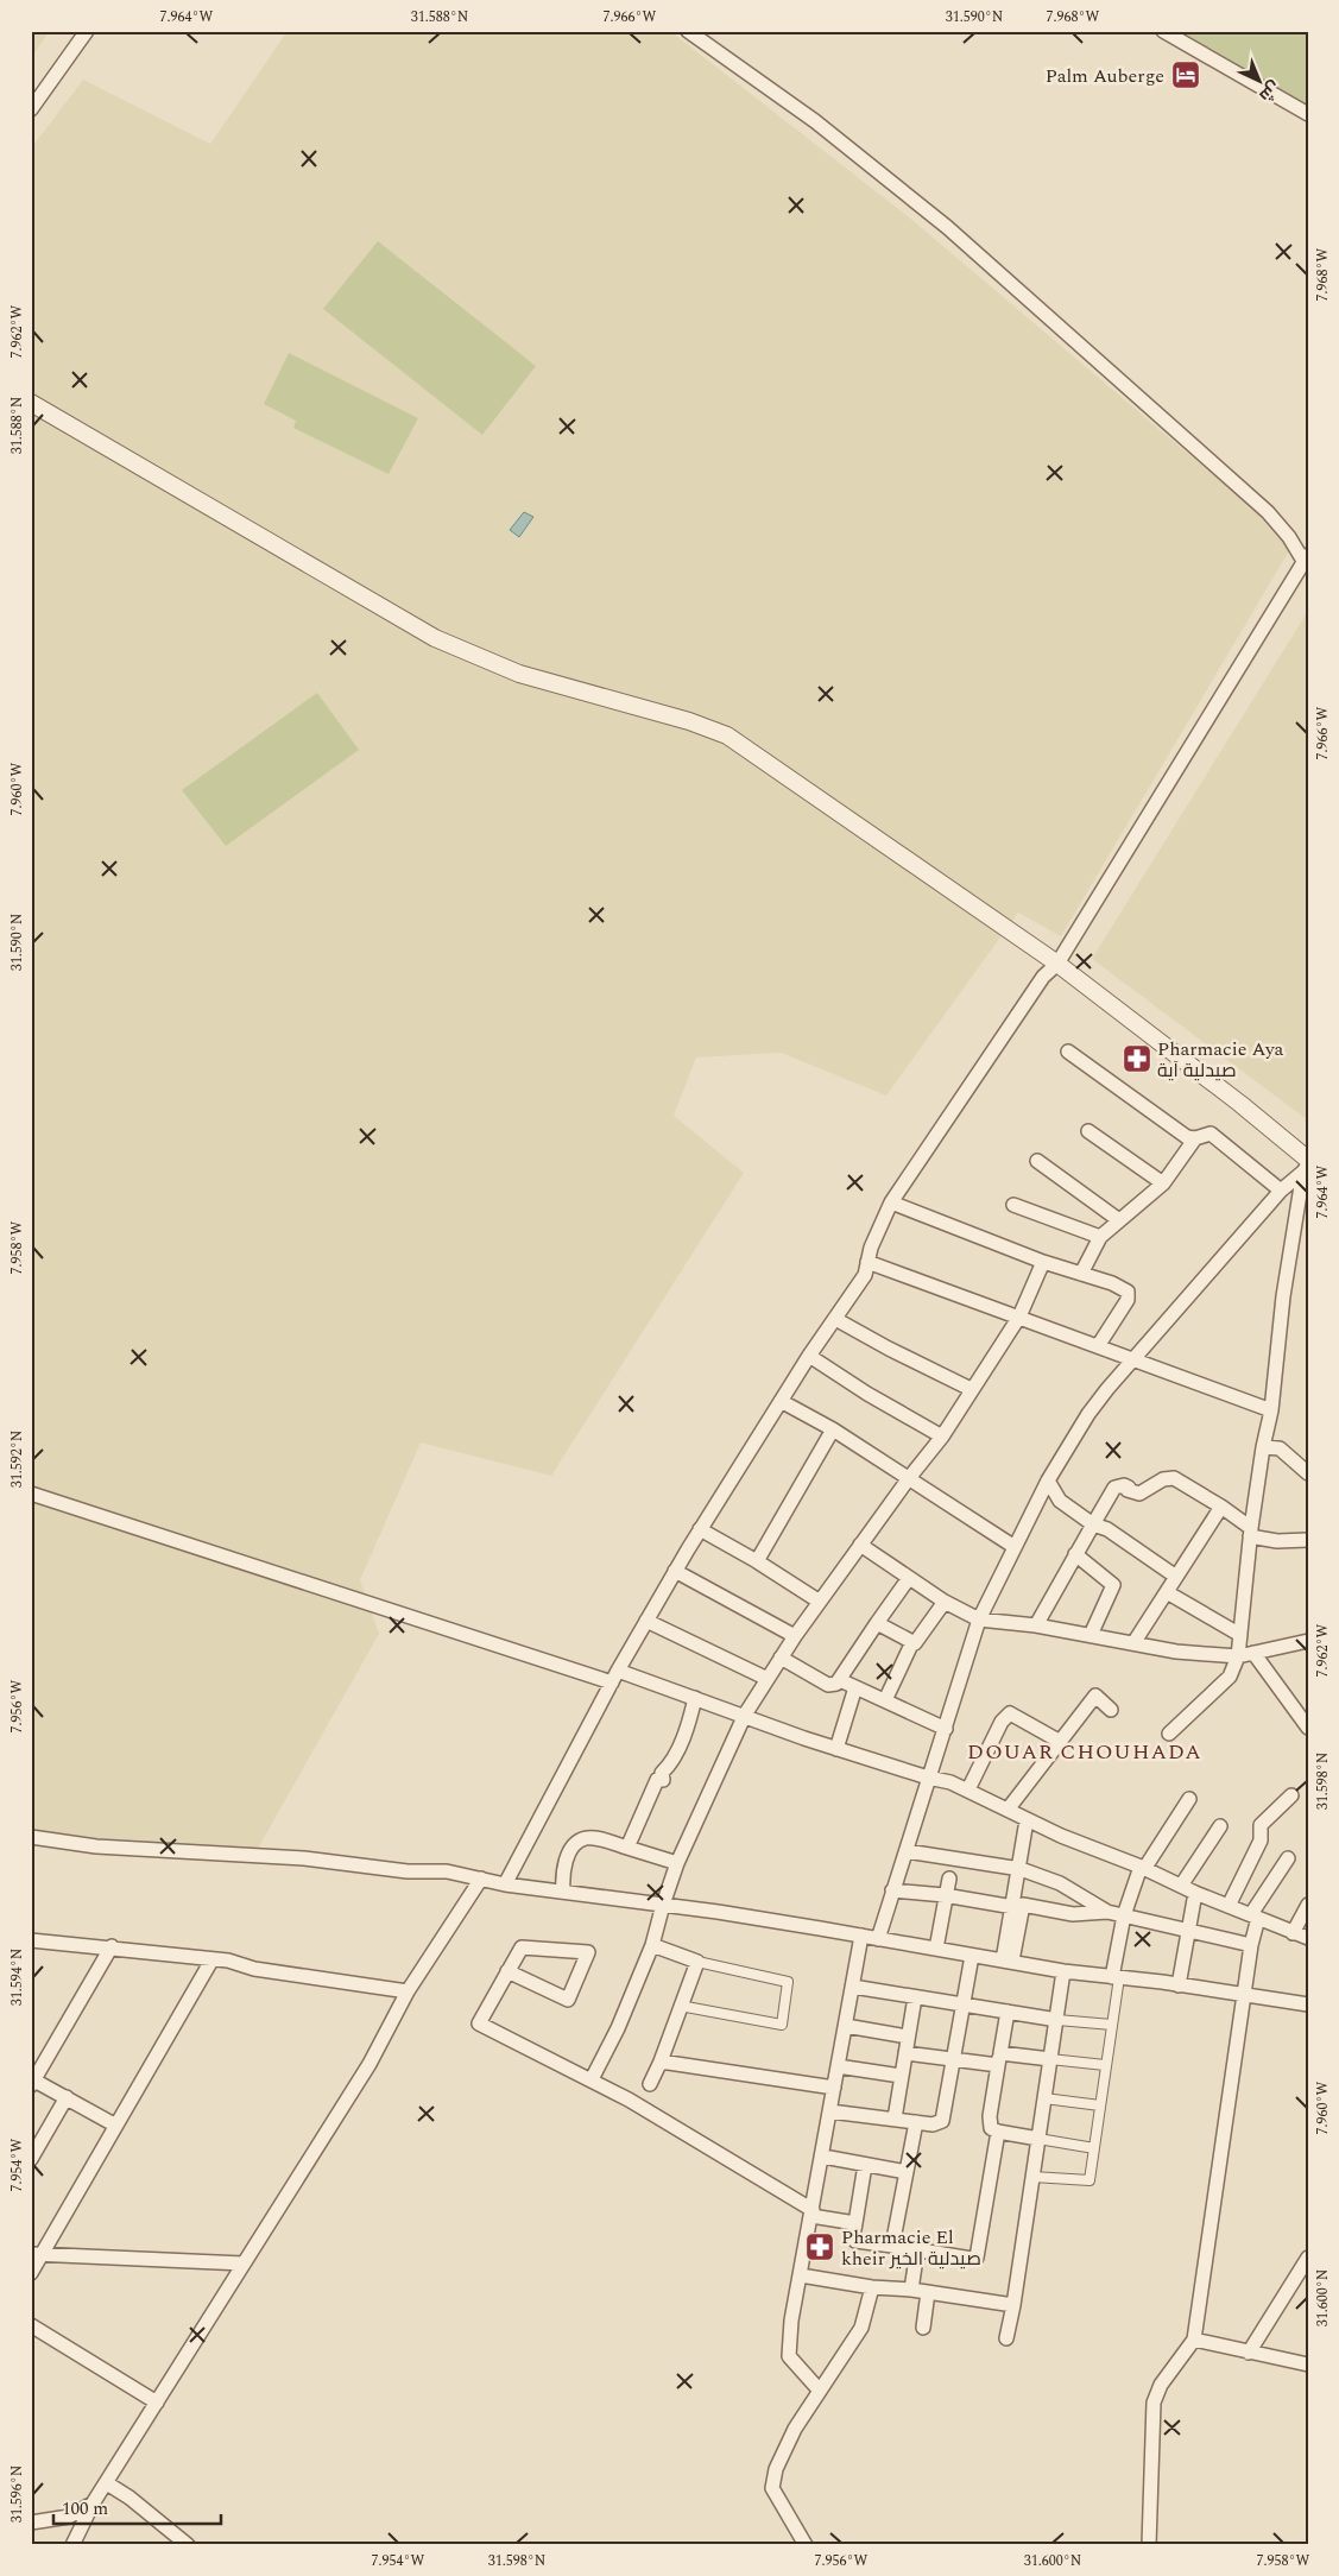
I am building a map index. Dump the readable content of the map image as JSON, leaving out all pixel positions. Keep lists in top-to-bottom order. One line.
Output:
{"districts":["DOUAR CHOUHADA"],"places":{"hotel":["Palm Auberge"],"pharmacy":["Pharmacie Aya صيدلية اَية","Pharmacie El kheir صيدلية الخير"]},"scale_bar":"100 m","north":"bottom right","coordinates":["7.964°W","31.588°N","7.966°W","31.590°N","7.968°W","7.962°W","7.960°W","7.958°W","31.592°N","7.956°W","31.598°N","31.594°N","7.954°W","31.600°N","31.596°N"]}
